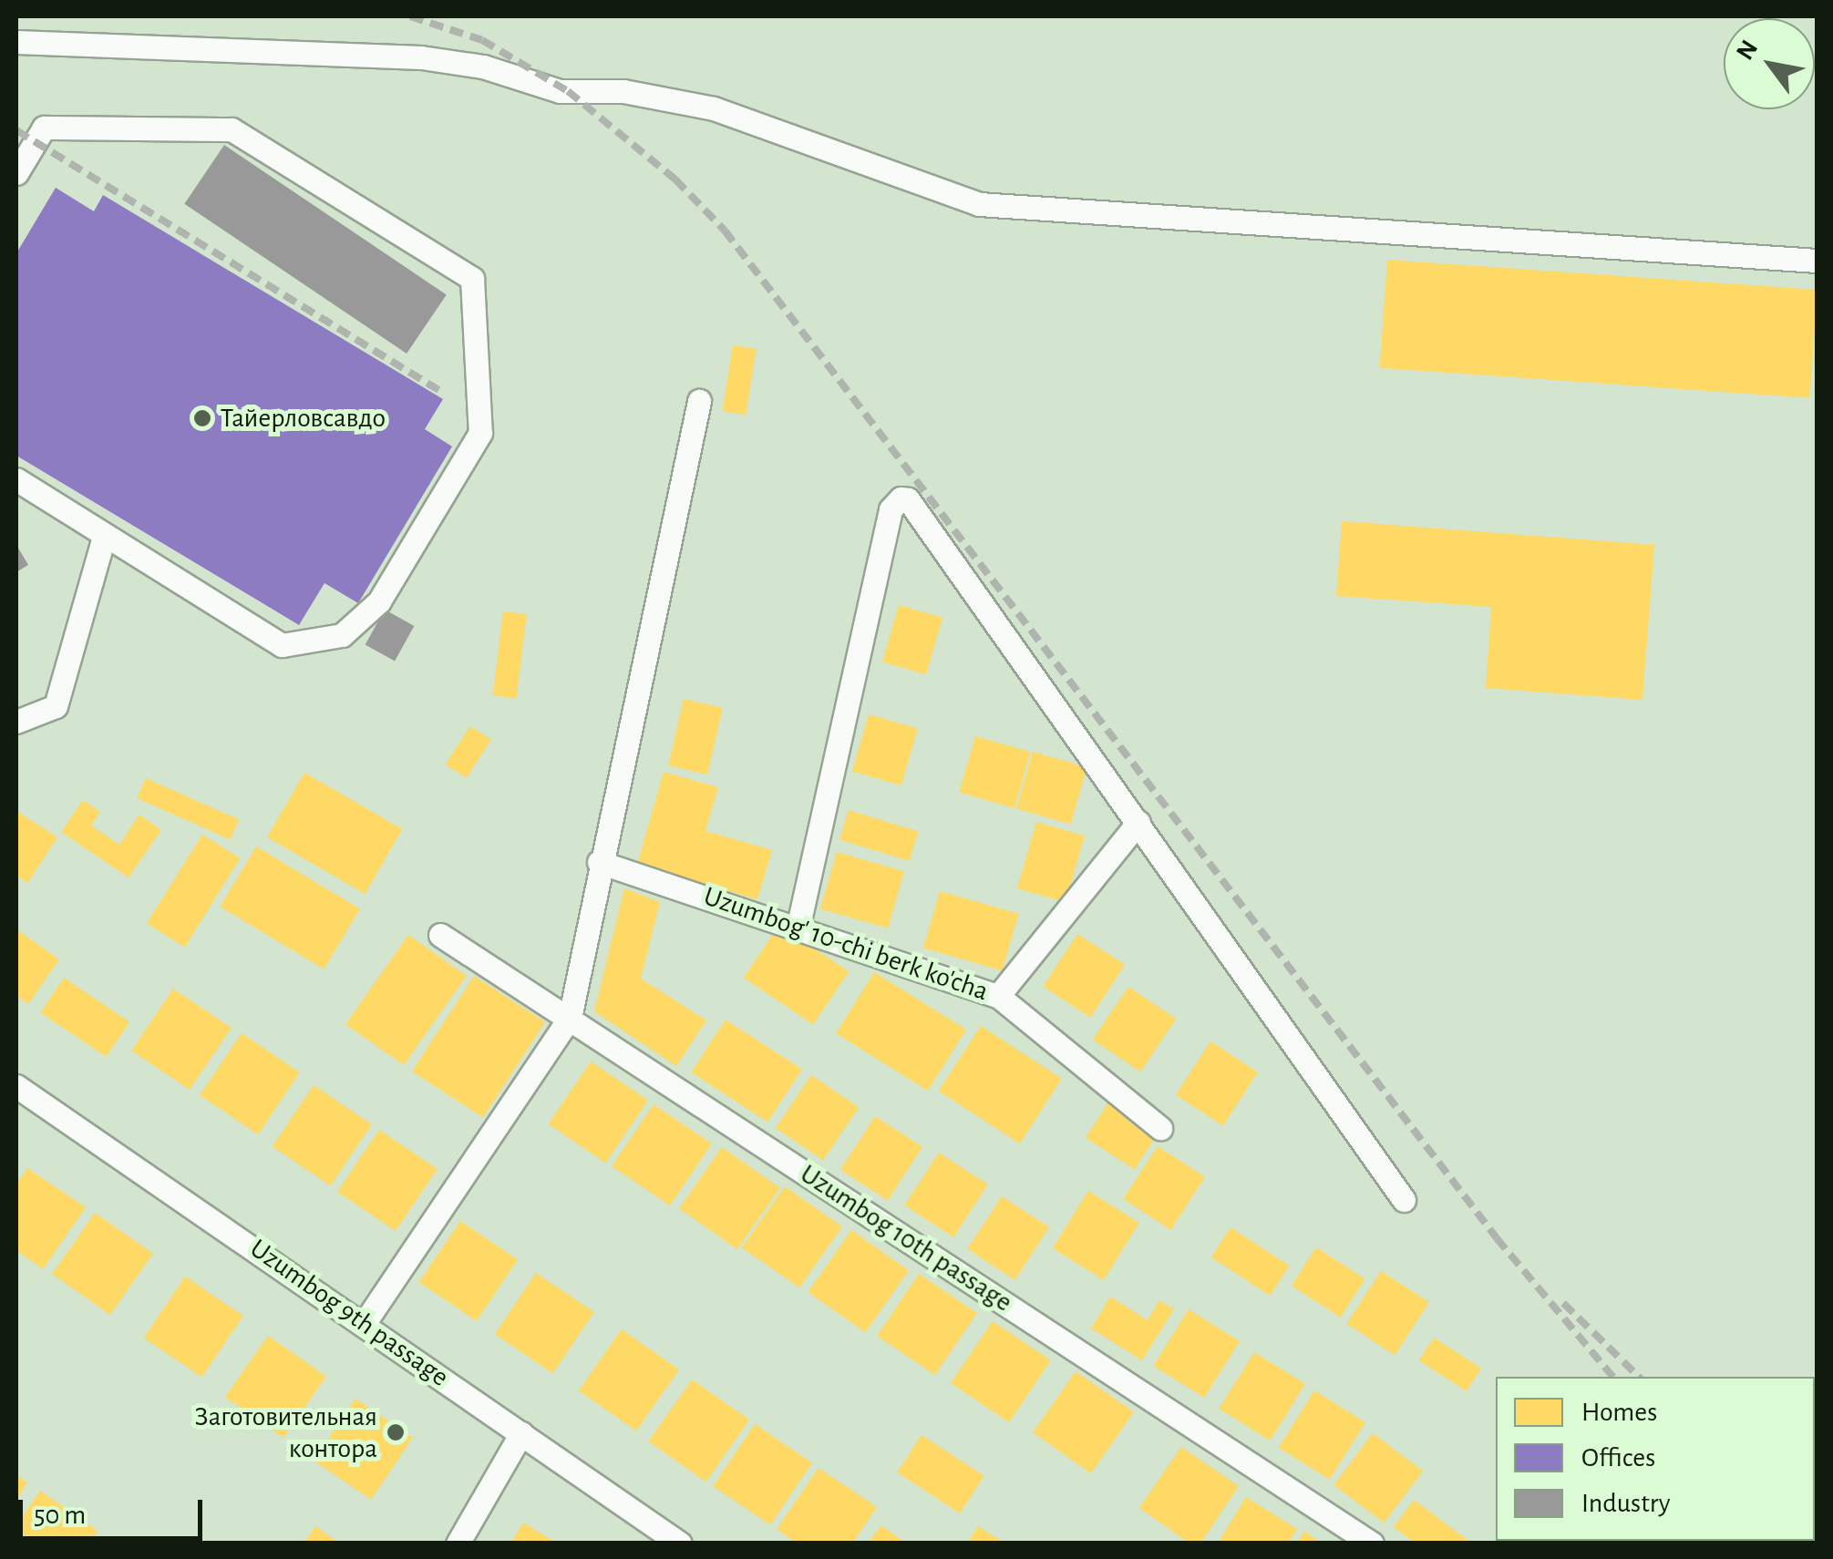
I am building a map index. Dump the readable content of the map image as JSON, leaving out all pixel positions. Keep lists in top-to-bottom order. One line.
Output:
{"streets":{"street":["Uzumbog' 10-chi berk ko'cha","Uzumbog 10th passage","Uzumbog 9th passage"]},"places":["Тайерловсавдо","Заготовительная контора"],"legend":["Homes","Offices","Industry"],"scale_bar":"50 m","north":"top left"}
